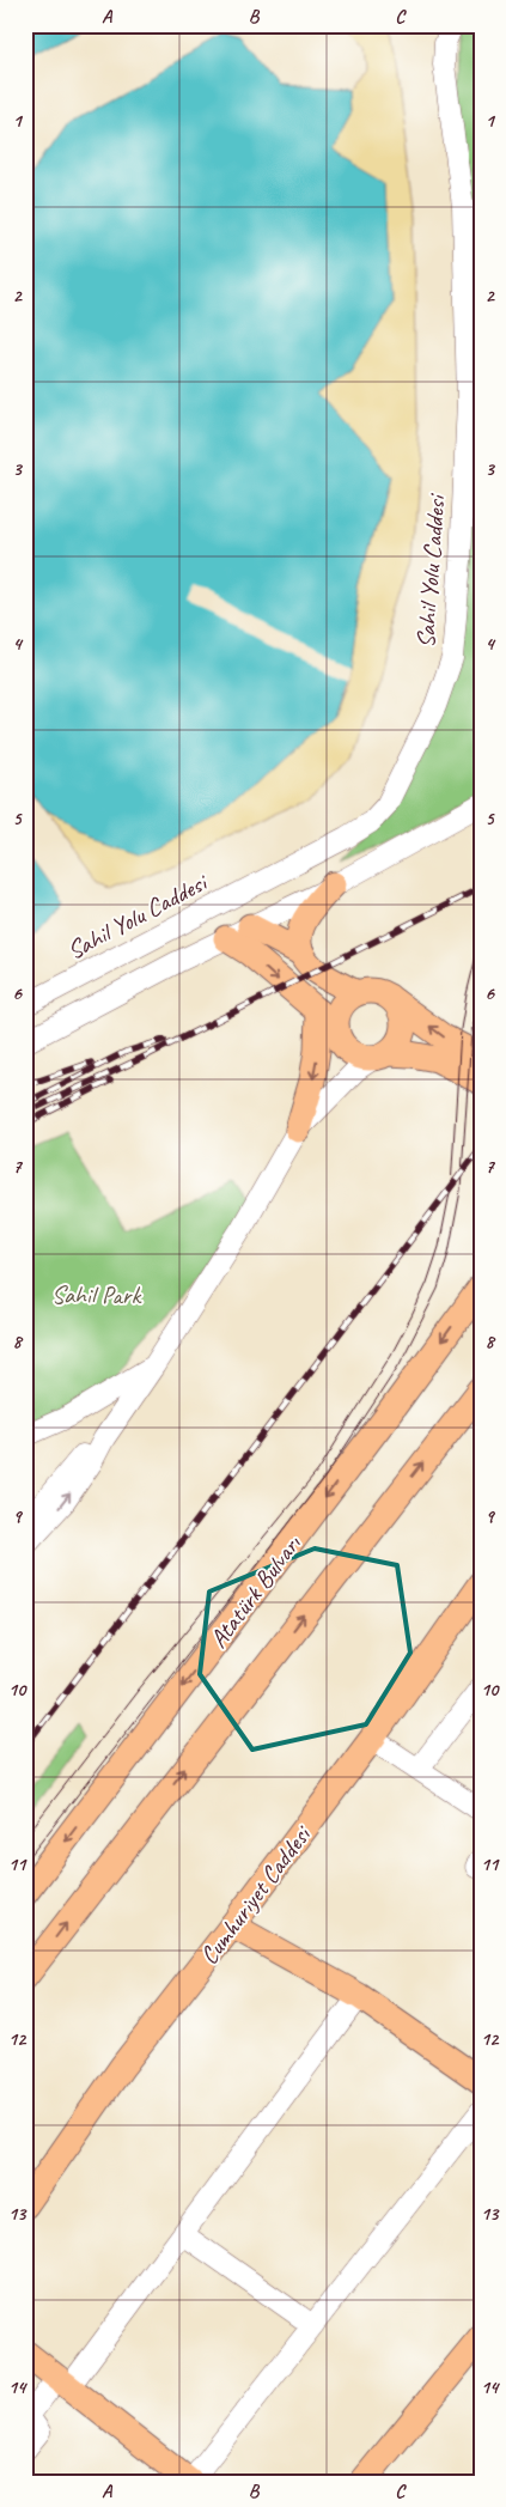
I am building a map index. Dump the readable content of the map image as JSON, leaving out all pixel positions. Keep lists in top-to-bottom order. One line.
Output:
{"streets":{"main road":["Atatürk Bulvarı","Cumhuriyet Caddesi"],"street":["Sahil Yolu Caddesi"]},"parks":["Sahil Park"],"grid":{"columns":["A","B","C"],"rows":["1","2","3","4","5","6","7","8","9","10","11","12","13","14"]}}
